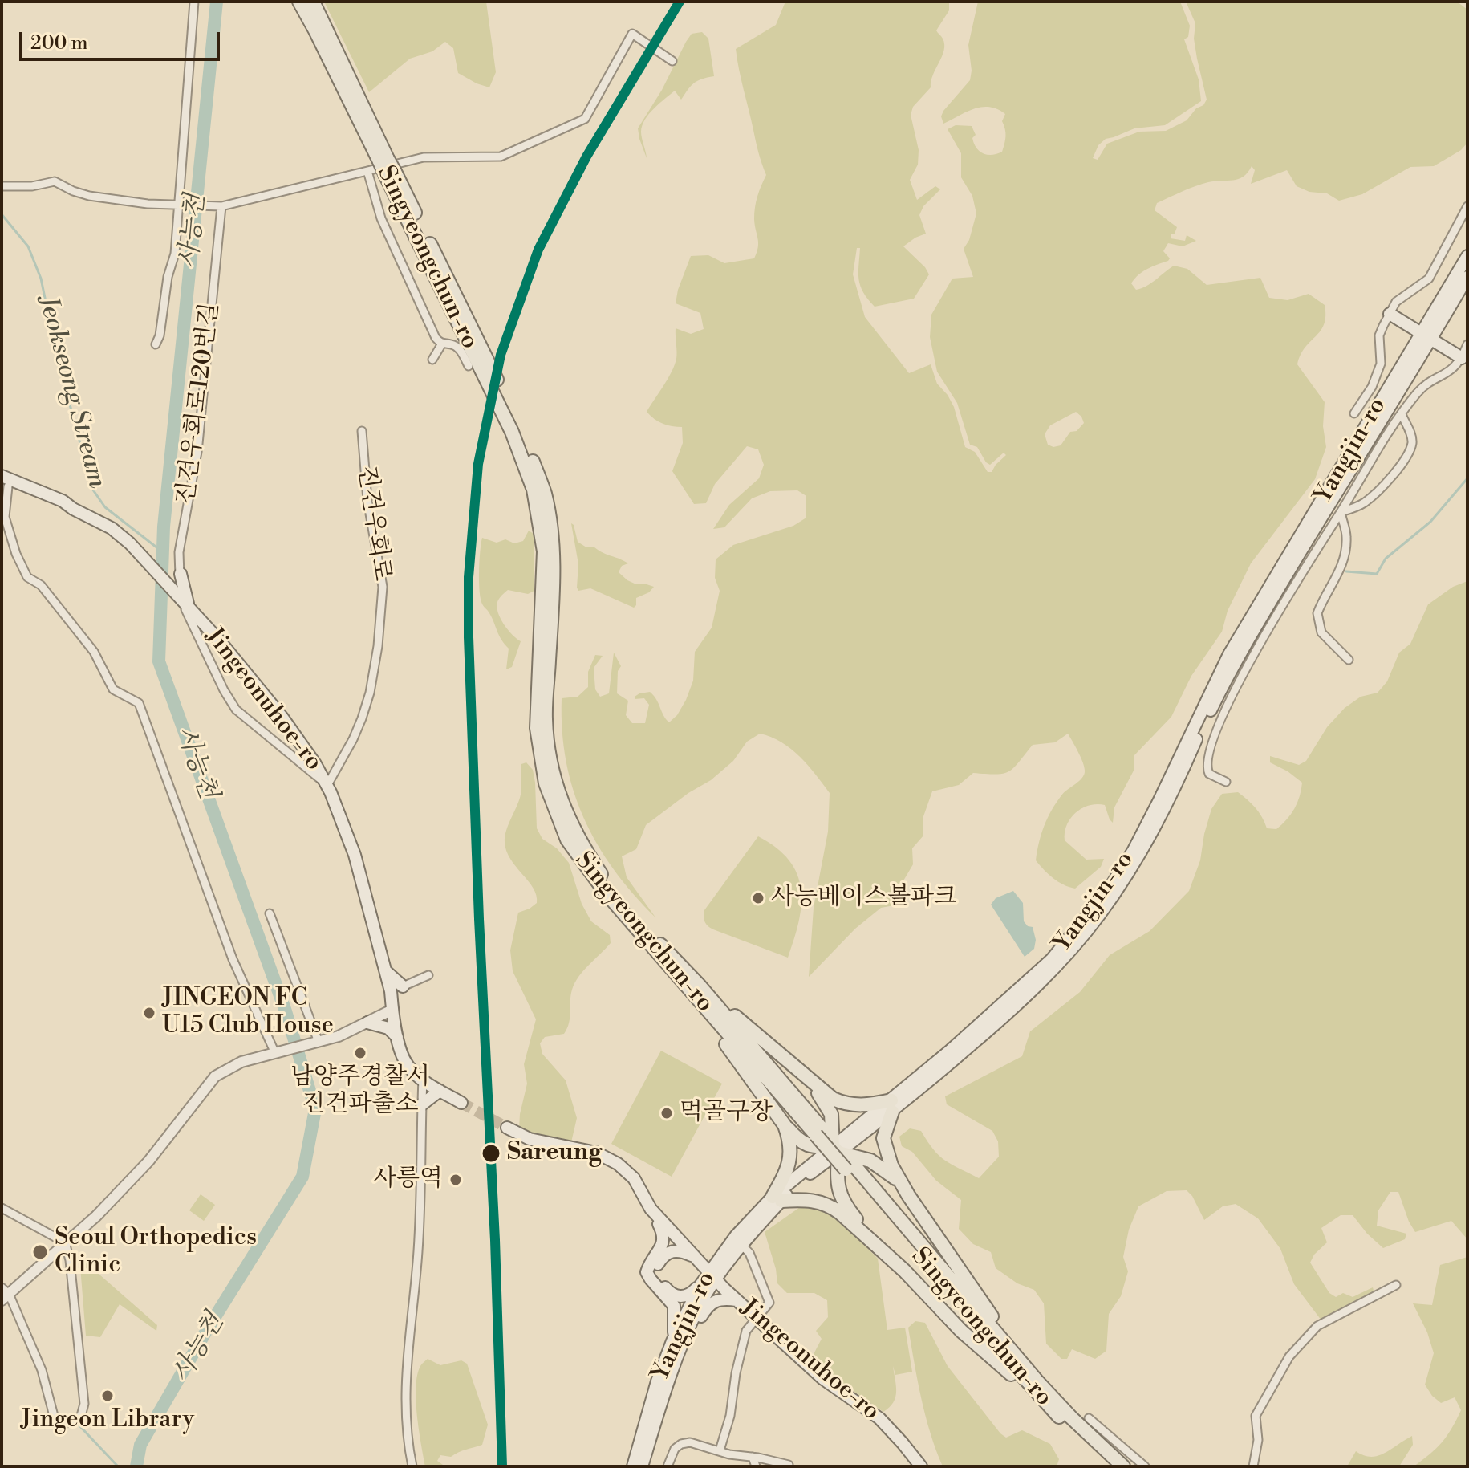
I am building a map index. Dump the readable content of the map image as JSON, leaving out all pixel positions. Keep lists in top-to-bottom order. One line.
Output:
{"streets":{"highway":["Singyeongchun-ro"],"main road":["Yangjin-ro","Jingeonuhoe-ro"],"street":["진건우회로120번길","진건우회로"]},"crossings":[["진건우회로120번길","Jingeonuhoe-ro"],["Yangjin-ro","Jingeonuhoe-ro"],["진건우회로","Jingeonuhoe-ro"]],"water":["사능천","Jeokseong Stream"],"places":["사능베이스볼파크","JINGEON FC U15 Club House","남양주경찰서 진건파출소","먹골구장","Sareung","사릉역","Seoul Orthopedics Clinic","Jingeon Library"],"scale_bar":"200 m"}
